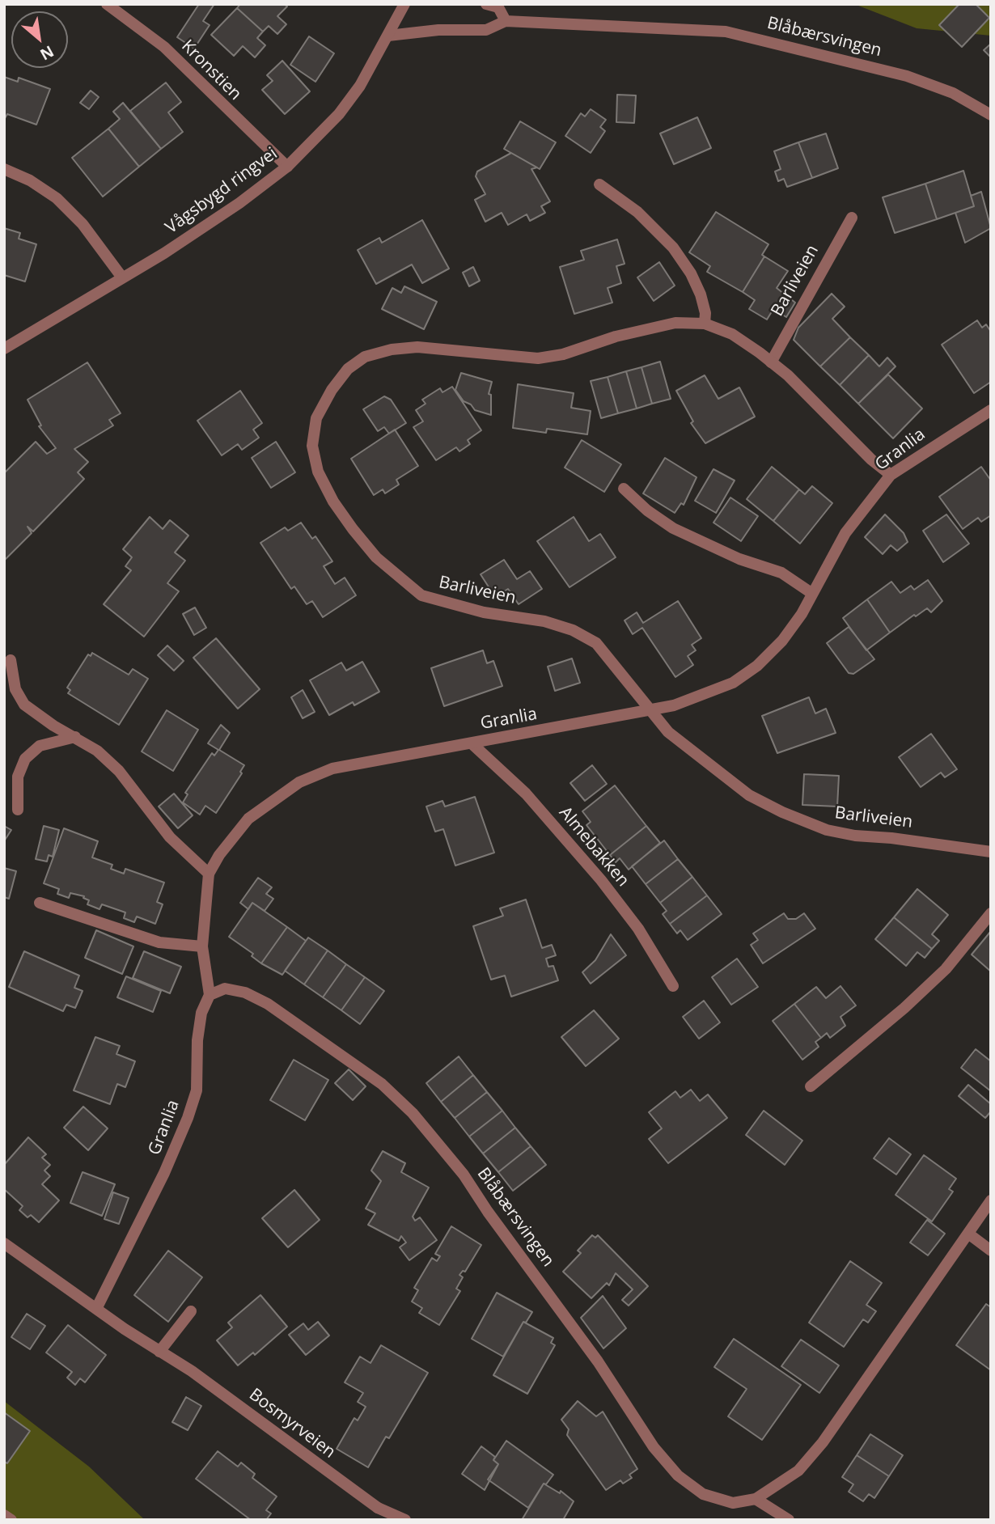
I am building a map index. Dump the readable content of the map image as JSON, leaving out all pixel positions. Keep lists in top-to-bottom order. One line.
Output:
{"streets":{"street":["Blåbærsvingen","Kronstien","Vågsbygd ringvei","Barliveien","Granlia","Almebakken","Bosmyrveien"]},"crossings":[["Blåbærsvingen","Vågsbygd ringvei"],["Blåbærsvingen","Granlia"],["Kronstien","Vågsbygd ringvei"],["Barliveien","Granlia"],["Granlia","Almebakken"],["Granlia","Bosmyrveien"]],"north":"bottom right"}
